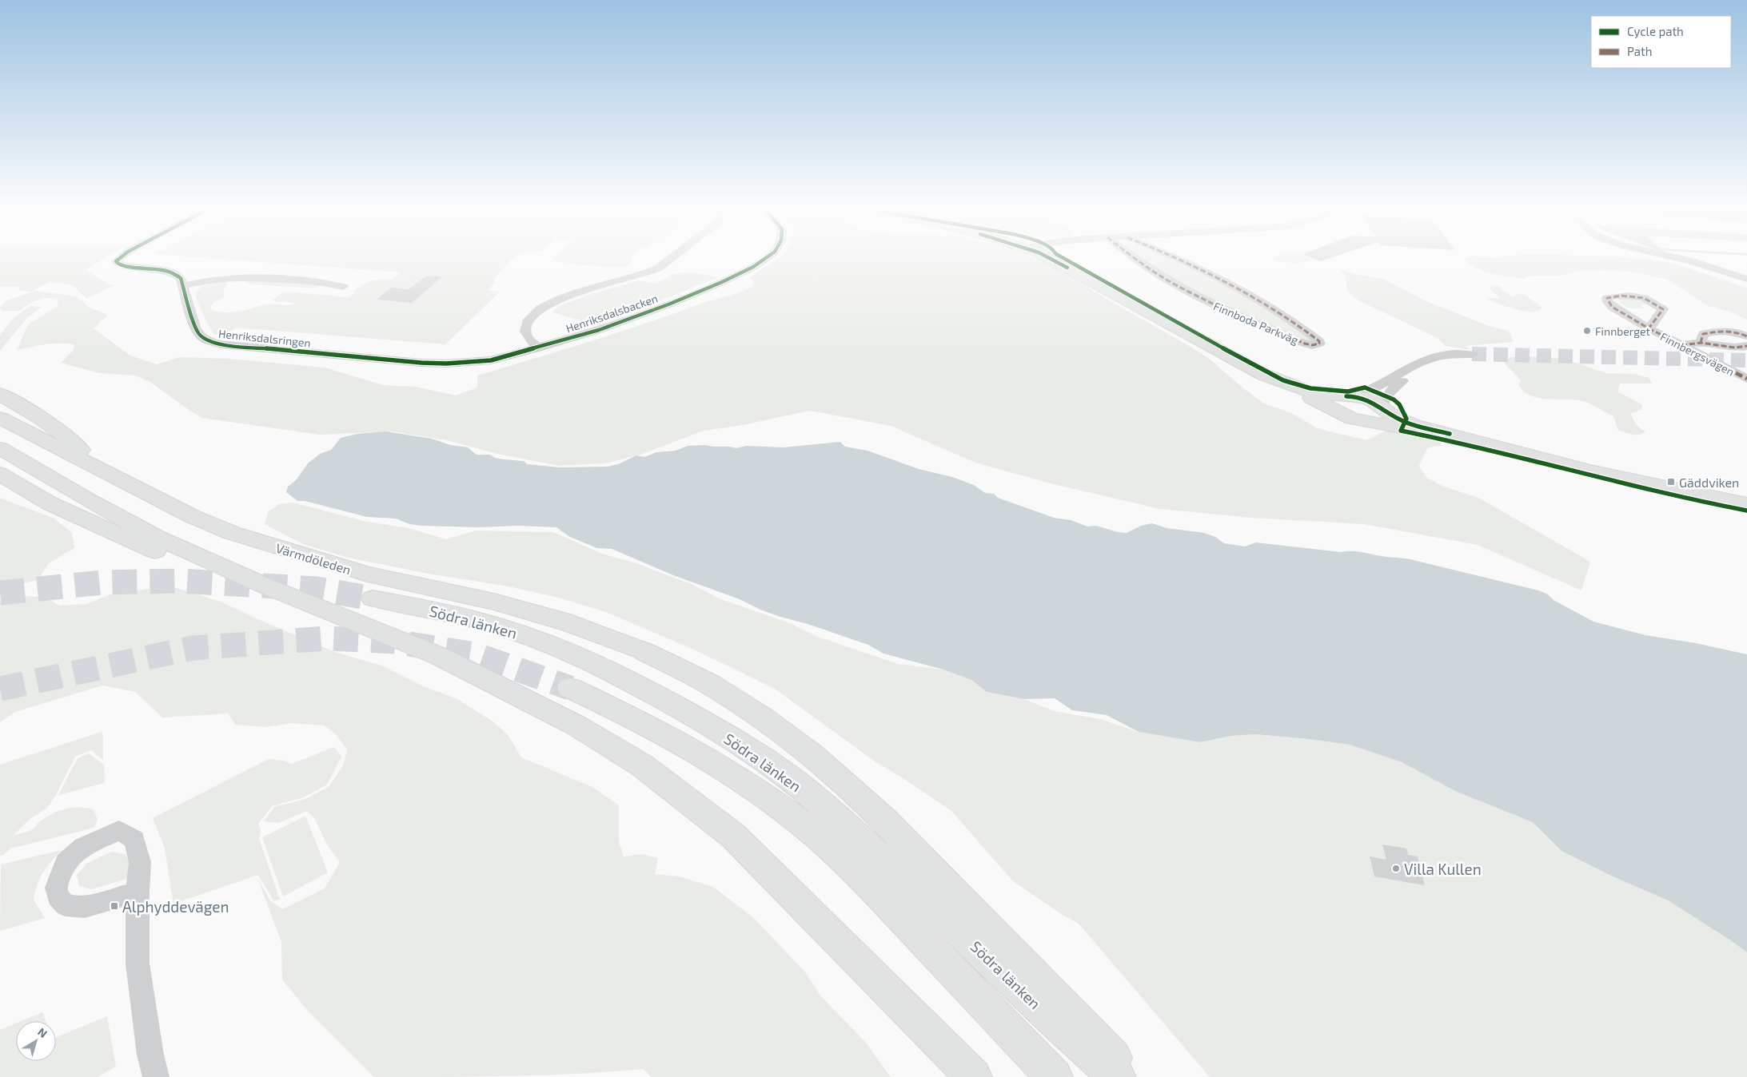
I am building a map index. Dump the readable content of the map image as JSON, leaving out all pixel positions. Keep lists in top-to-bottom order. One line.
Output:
{"streets":{"main road":["Värmdöleden","Södra länken"],"street":["Henriksdalsbacken","Finnboda Parkväg","Henriksdalsringen","Finnbergsvägen"]},"crossings":[["Henriksdalsbacken","Henriksdalsringen"]],"places":{"other":["Finnberget","Villa Kullen"],"transit":["Gäddviken","Alphyddevägen"]},"legend":["Cycle path","Path"],"north":"top right"}
